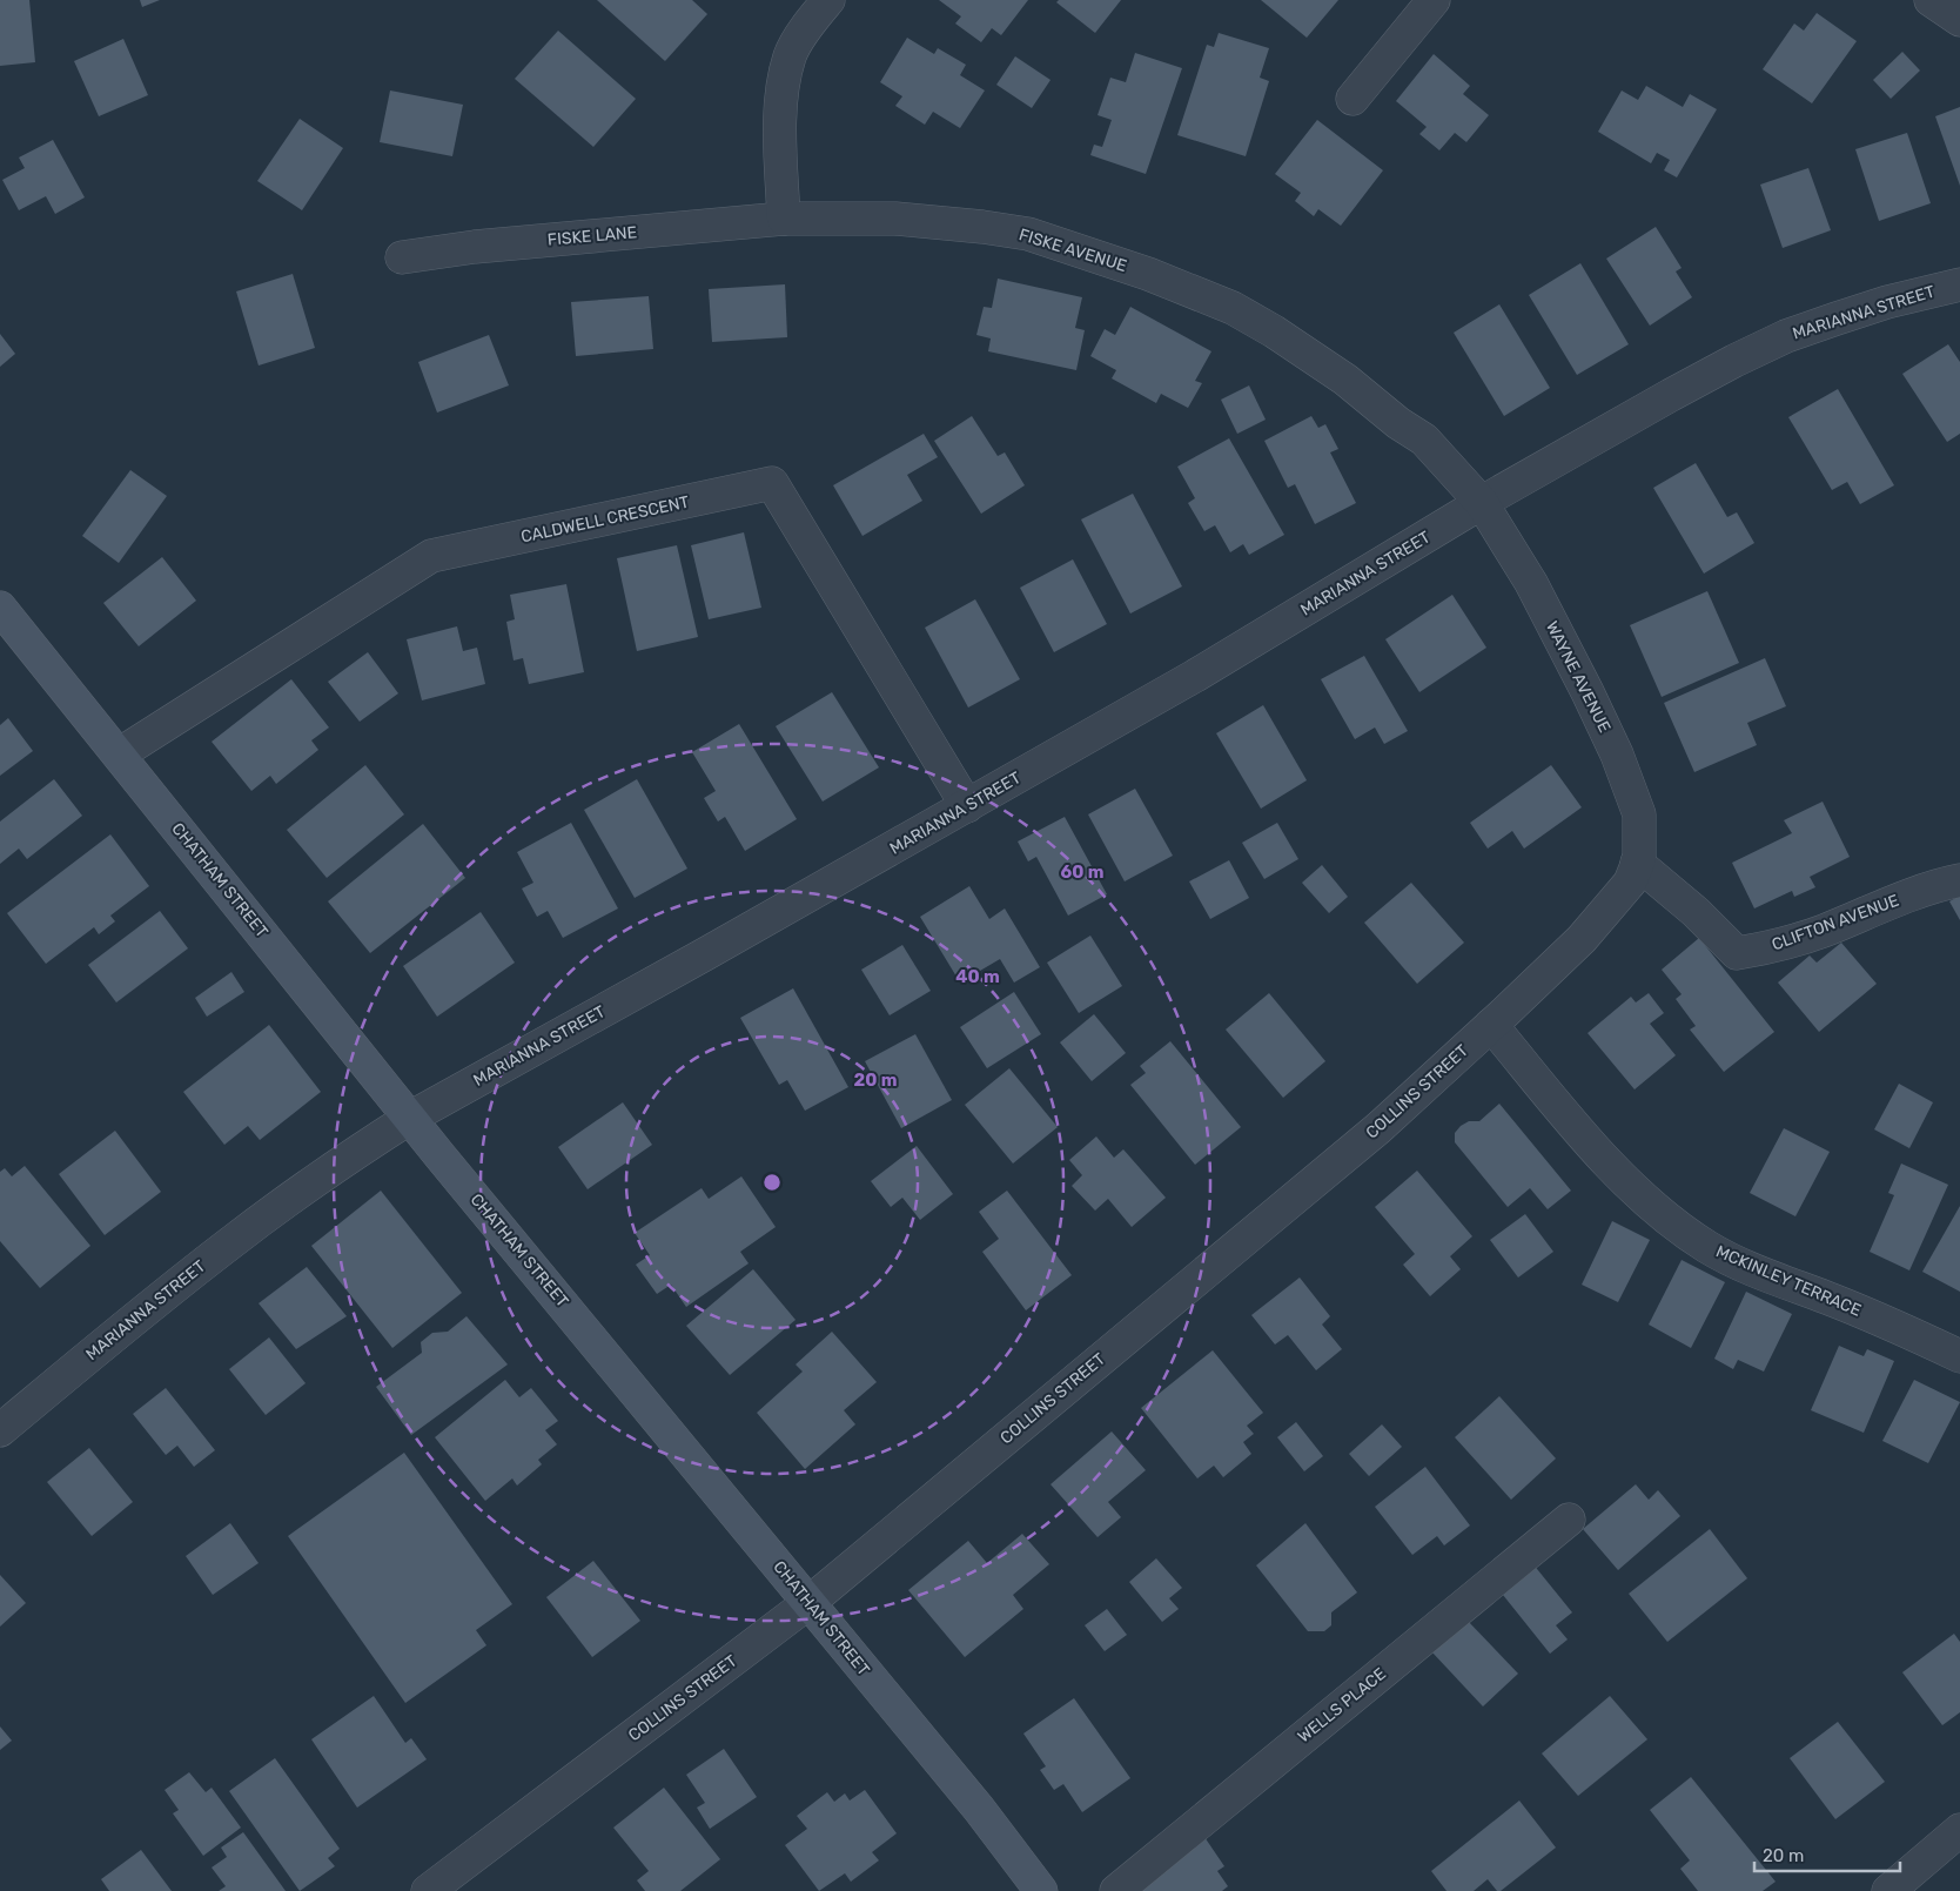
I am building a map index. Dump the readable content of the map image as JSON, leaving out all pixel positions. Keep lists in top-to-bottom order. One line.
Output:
{"streets":{"main road":["CHATHAM STREET"],"street":["FISKE LANE","FISKE AVENUE","MARIANNA STREET","CALDWELL CRESCENT","WAYNE AVENUE","CLIFTON AVENUE","COLLINS STREET","MCKINLEY TERRACE","WELLS PLACE"]},"crossings":[["FISKE LANE","FISKE AVENUE"],["FISKE AVENUE","MARIANNA STREET"],["FISKE AVENUE","WAYNE AVENUE"],["MARIANNA STREET","CALDWELL CRESCENT"],["MARIANNA STREET","WAYNE AVENUE"],["MARIANNA STREET","CHATHAM STREET"],["CALDWELL CRESCENT","CHATHAM STREET"],["WAYNE AVENUE","CLIFTON AVENUE"],["WAYNE AVENUE","COLLINS STREET"],["CHATHAM STREET","COLLINS STREET"],["CLIFTON AVENUE","COLLINS STREET"],["COLLINS STREET","MCKINLEY TERRACE"]],"scale_bar":"20 m","rings":["60 m","40 m","20 m"]}
